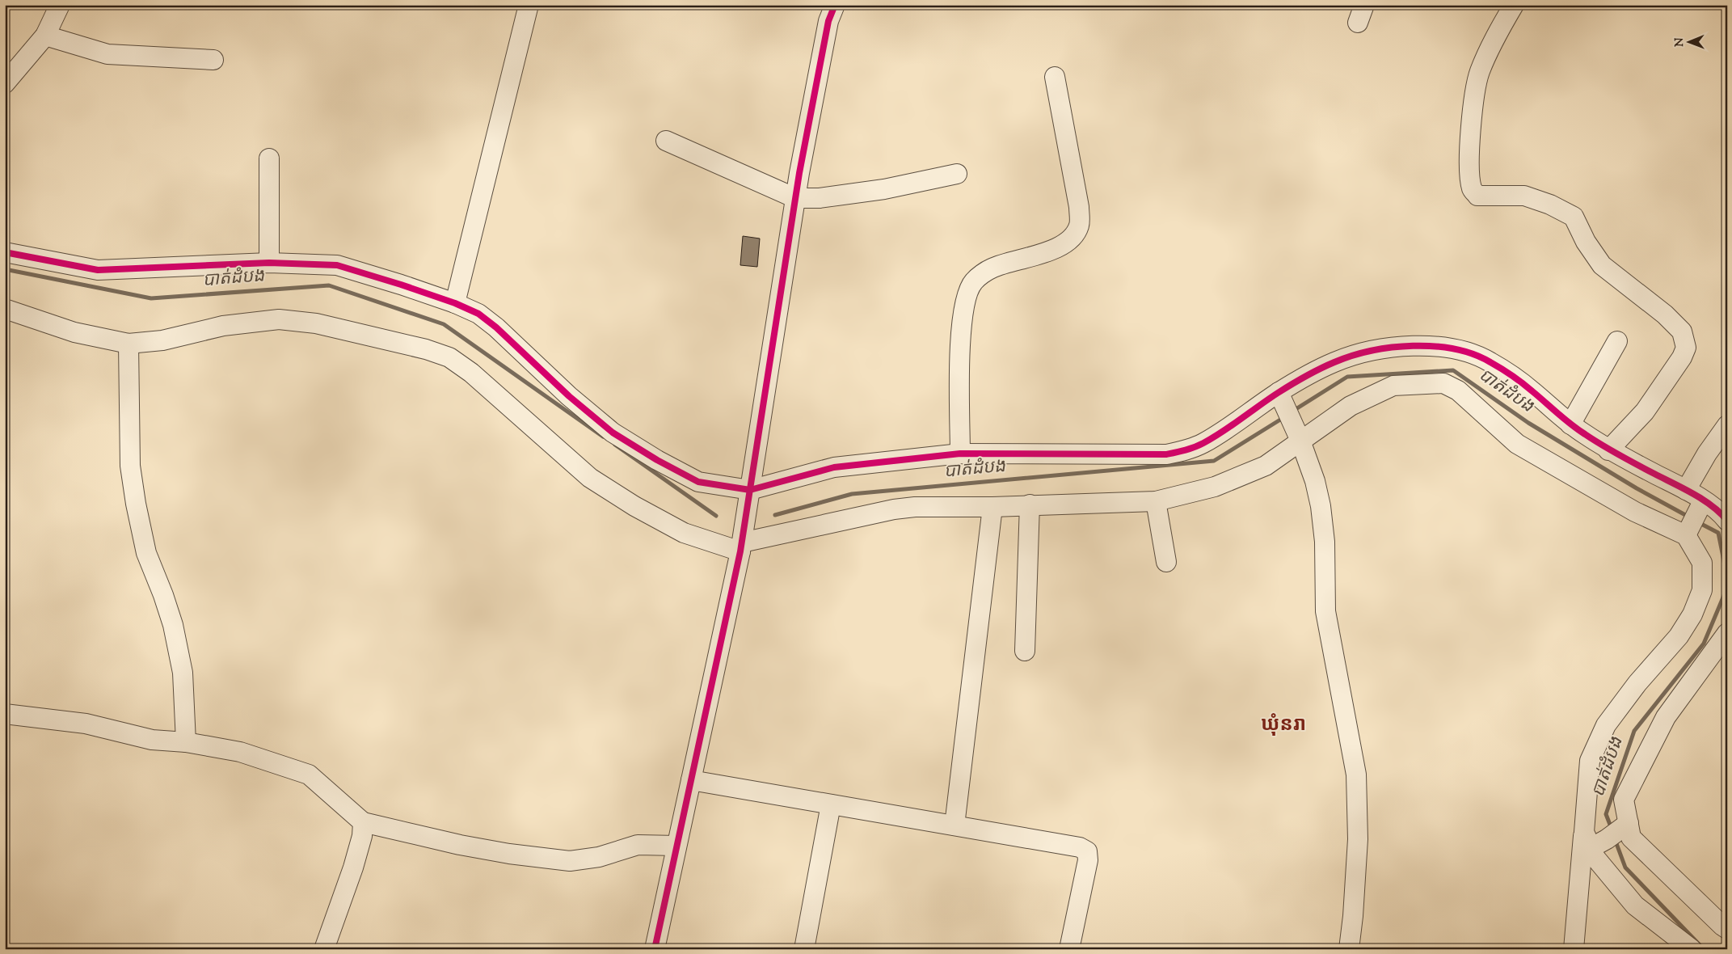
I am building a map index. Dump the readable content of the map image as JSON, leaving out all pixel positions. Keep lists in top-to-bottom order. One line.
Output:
{"districts":["ឃុំនរា"],"water":["បាត់ដំបង"],"north":"left"}
